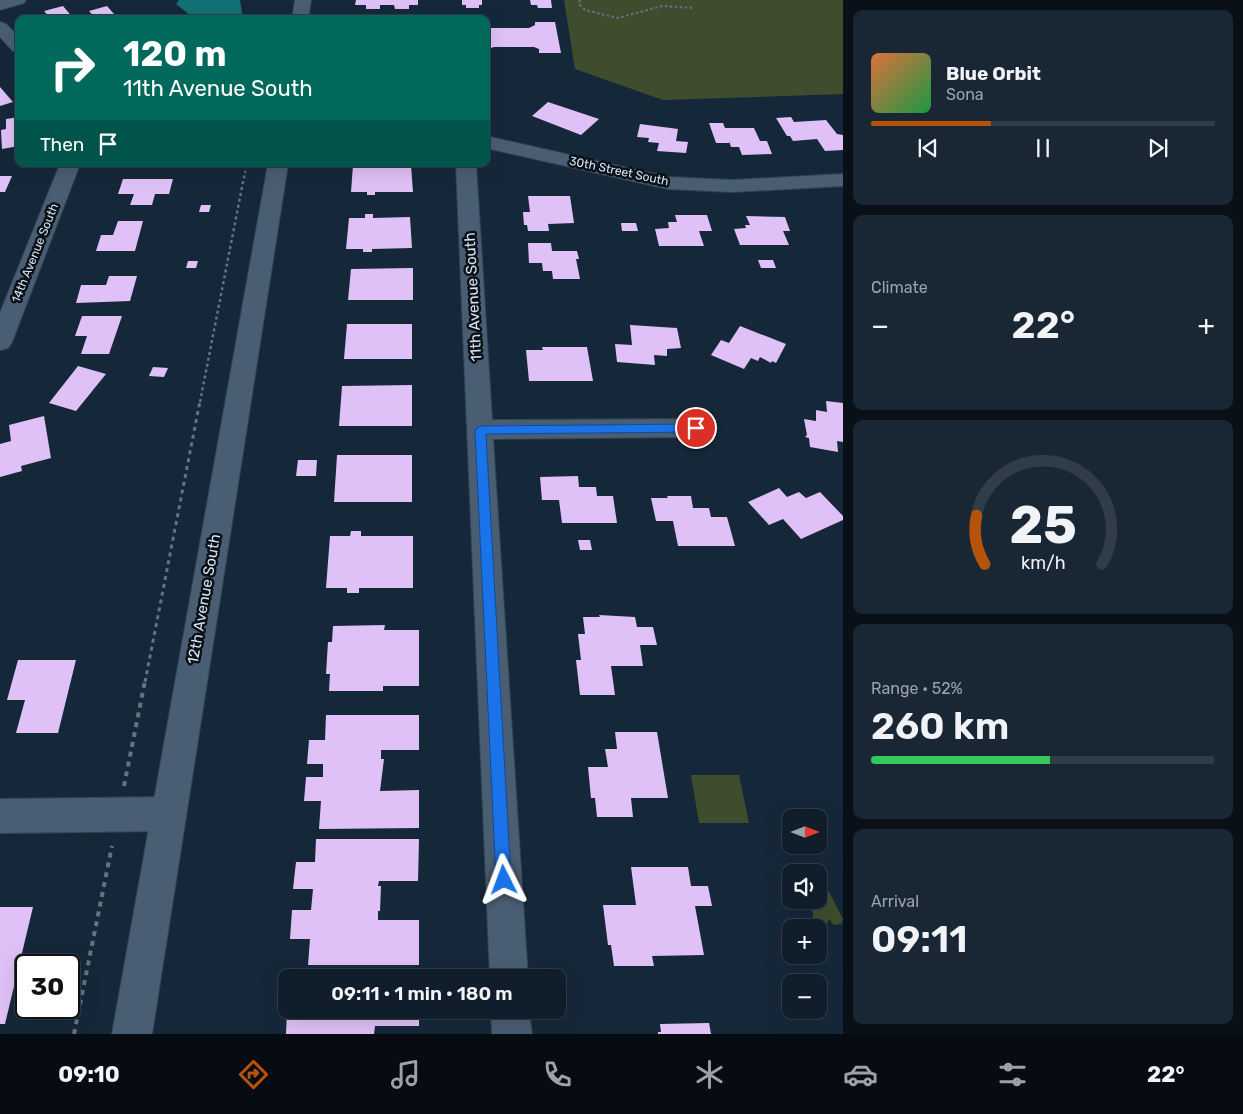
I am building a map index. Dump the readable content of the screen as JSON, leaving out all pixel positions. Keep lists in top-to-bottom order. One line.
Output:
{"streets":{"street":["30th Street South","14th Avenue South","11th Avenue South","12th Avenue South"]},"north":"right","page":{"turn":["120 m","11th Avenue South"],"song":["Blue Orbit","Sona"],"then":"Then","tile":["Climate",["Range · 52%","260 km"],["Arrival","09:11"]],"heat":["−","22°","+"],"map_buttons":["+","−"],"limit":"30","trip":"09:11 · 1 min · 180 m","tabs":["09:10","22°"],"gauge":["25","km/h"]}}
